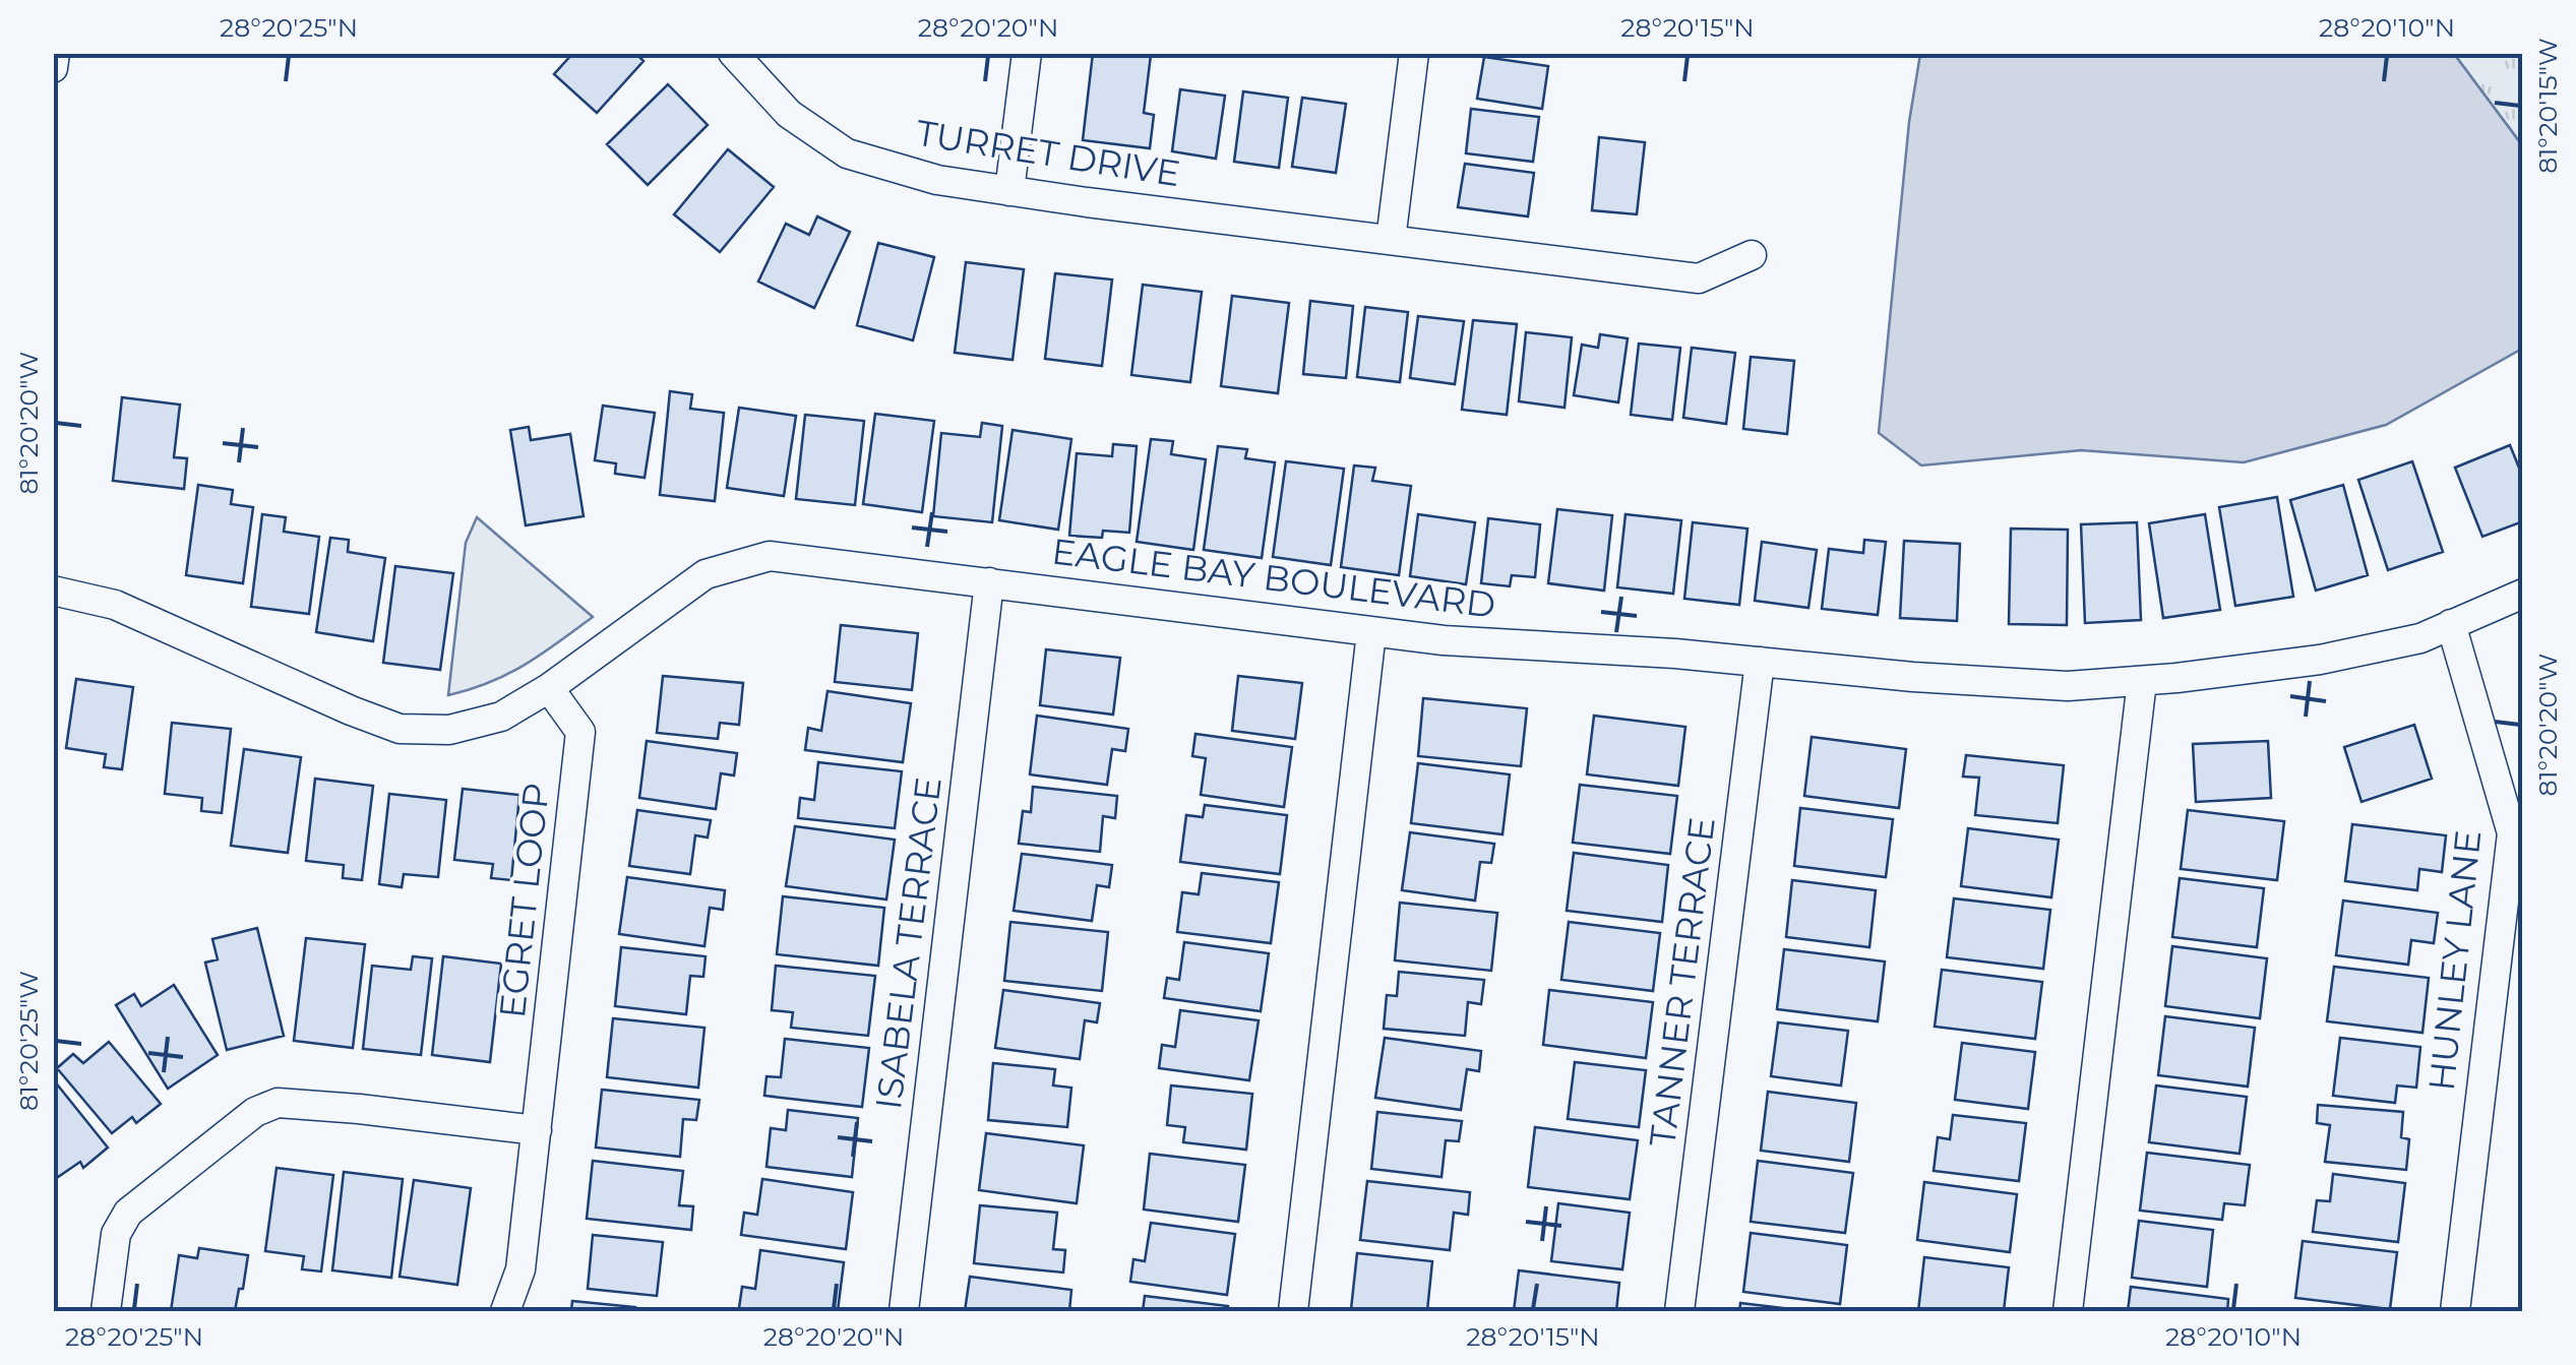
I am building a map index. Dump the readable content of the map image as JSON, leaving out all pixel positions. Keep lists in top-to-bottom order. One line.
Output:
{"streets":{"street":["TURRET DRIVE","EAGLE BAY BOULEVARD","EGRET LOOP","ISABELA TERRACE","HUNLEY LANE","TANNER TERRACE"]},"crossings":[["EAGLE BAY BOULEVARD","EGRET LOOP"],["EAGLE BAY BOULEVARD","ISABELA TERRACE"],["EAGLE BAY BOULEVARD","HUNLEY LANE"],["EAGLE BAY BOULEVARD","TANNER TERRACE"]],"coordinates":["28°20'25\"N","28°20'20\"N","28°20'15\"N","28°20'10\"N","81°20'15\"W","81°20'20\"W","81°20'25\"W"]}
